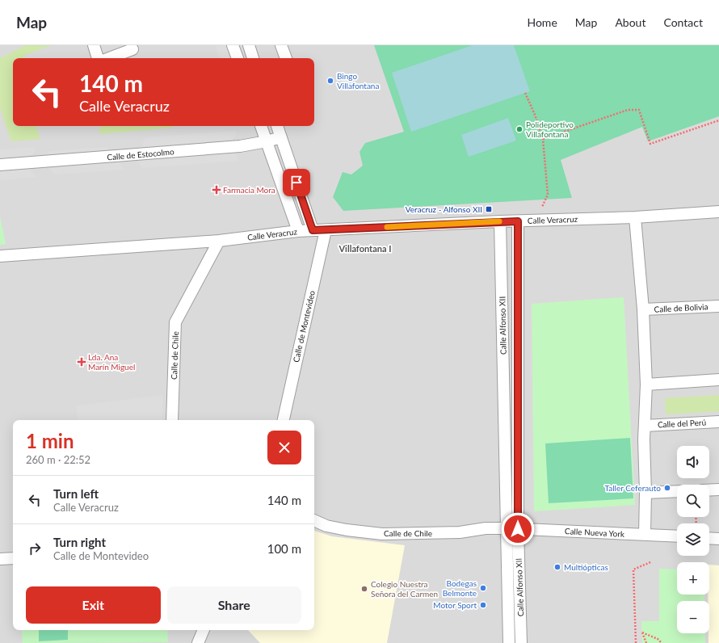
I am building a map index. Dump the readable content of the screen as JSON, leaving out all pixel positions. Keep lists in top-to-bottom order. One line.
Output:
{"streets":{"street":["Calle de Estocolmo","Calle Veracruz","Calle de Bolivia","Calle Alfonso XII","Calle de Montevideo","Calle de Chile","Calle del Perú","Calle Nueva York"]},"crossings":[["Calle Veracruz","Calle Alfonso XII"],["Calle Veracruz","Calle de Montevideo"],["Calle Veracruz","Calle de Chile"],["Calle Alfonso XII","Calle de Chile"],["Calle Alfonso XII","Calle Nueva York"],["Calle de Chile","Calle Nueva York"]],"districts":["Villafontana I"],"places":{"other":["Bingo Villafontana","Polideportivo Villafontana","Taller Ceferauto","Multiópticas","Bodegas Belmonte","Colegio Nuestra Señora del Carmen","Motor Sport"],"health":["Farmacia Mora","Lda. Ana Marín Miguel"],"transit":["Veracruz - Alfonso XII"]},"page":{"header":"Map","nav":["Home","Map","About","Contact"],"turn":["140 m","Calle Veracruz"],"heading":["1 min","260 m · 22:52"],"map_buttons":["+","−"],"list":[{"name":"Turn left","note":"Calle Veracruz","value":"140 m"},{"name":"Turn right","note":"Calle de Montevideo","value":"100 m"}],"buttons":["Exit","Share"]}}
